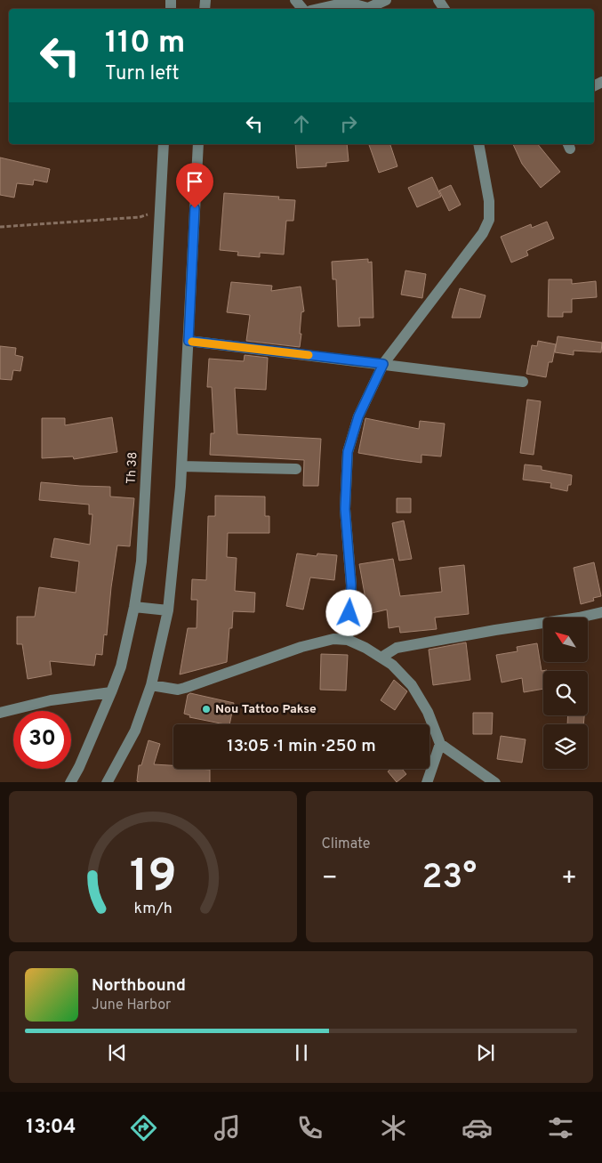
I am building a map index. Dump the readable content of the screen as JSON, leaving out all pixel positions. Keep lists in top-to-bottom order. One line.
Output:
{"streets":{"street":["Th 38"]},"places":["Nou Tattoo Pakse"],"north":"top left","page":{"turn":["110 m","Turn left"],"limit":"30","trip":"13:05 · 1 min · 250 m","tile":"Climate","heat":["−","23°","+"],"song":["Northbound","June Harbor"],"tabs":"13:04","gauge":["19","km/h"]}}
